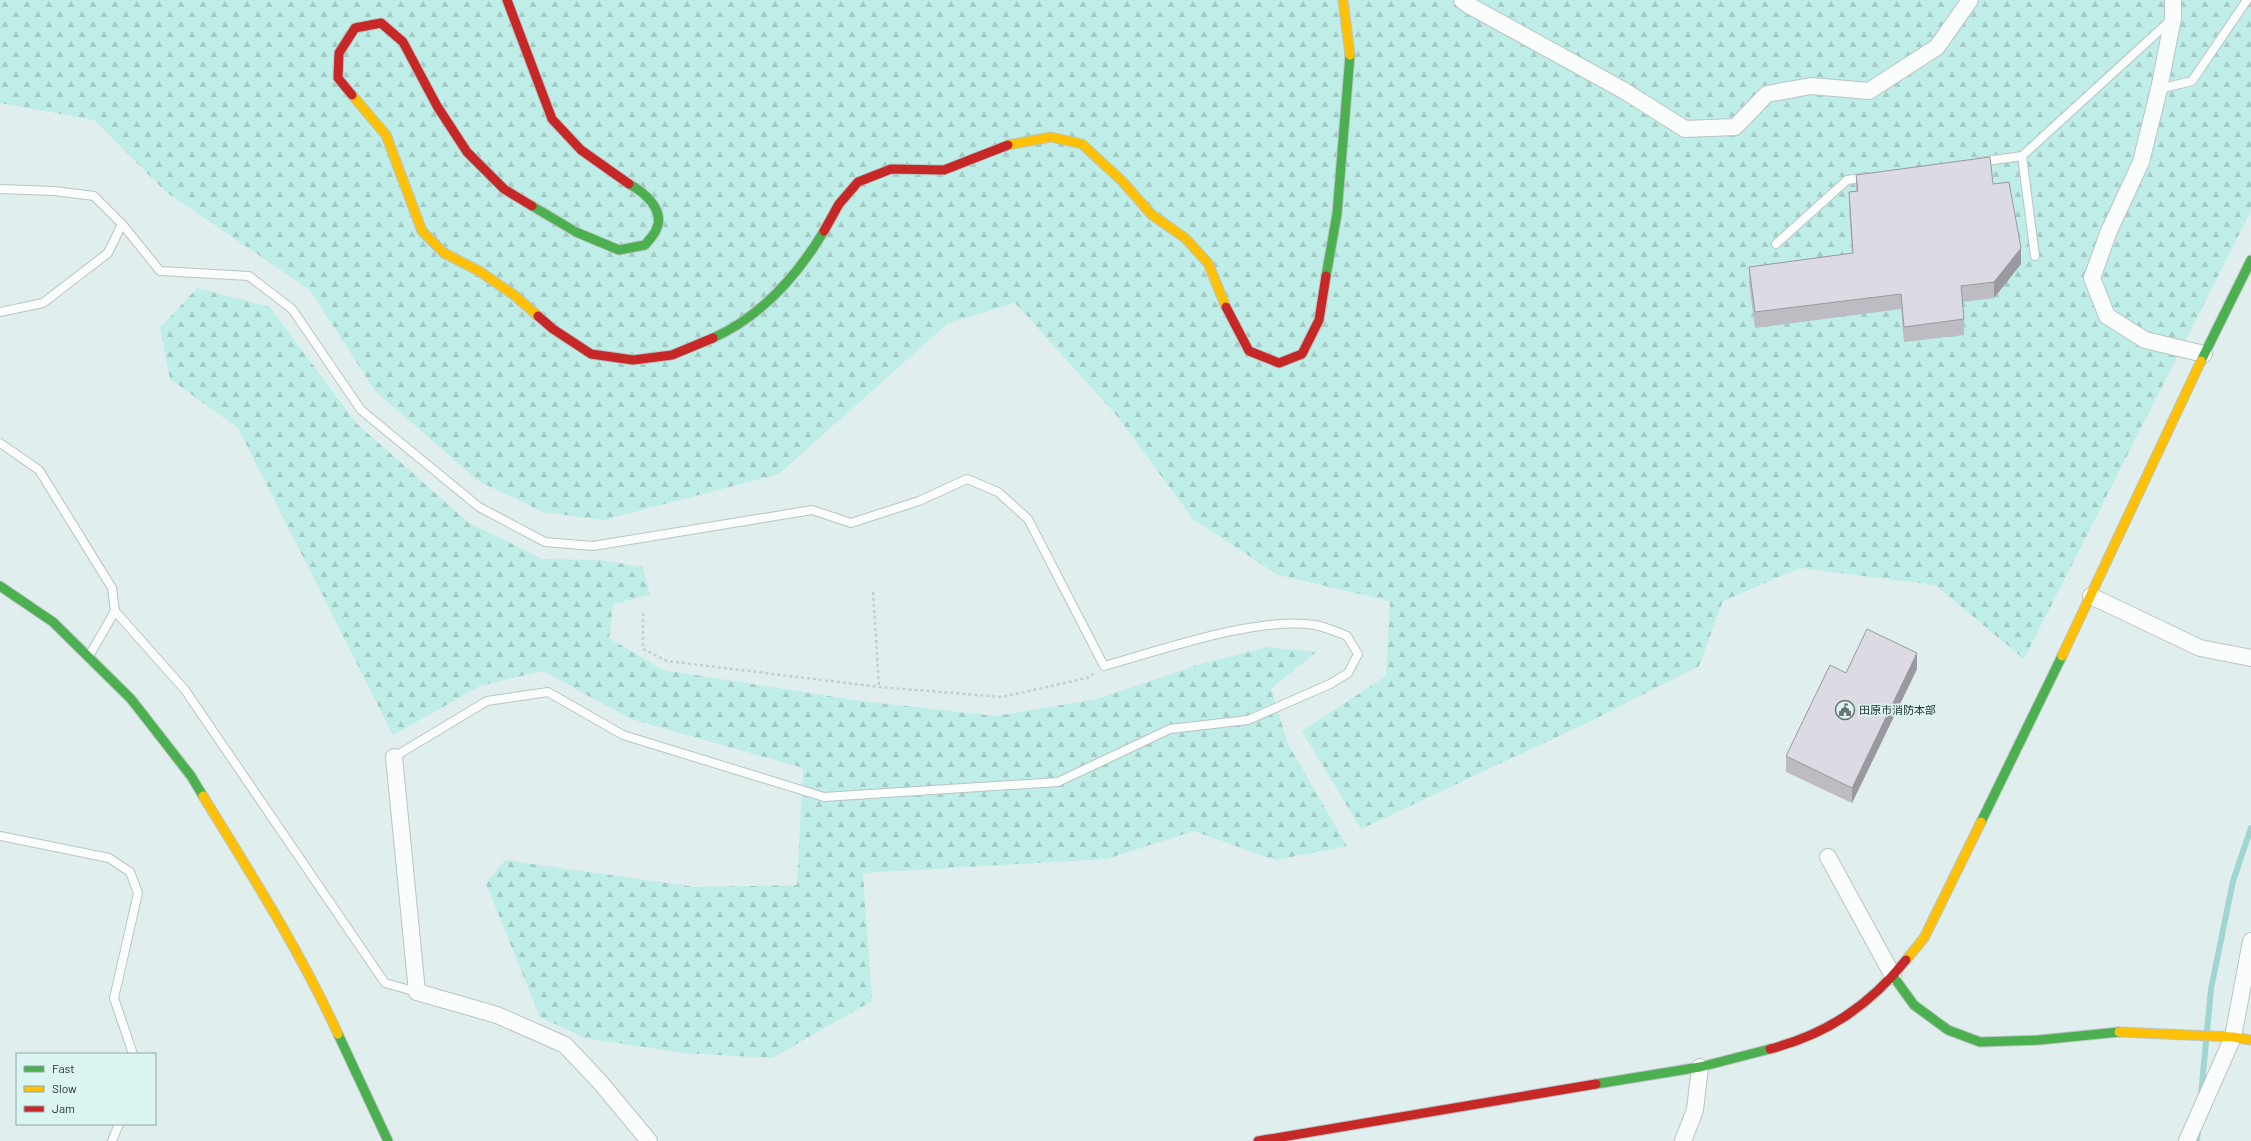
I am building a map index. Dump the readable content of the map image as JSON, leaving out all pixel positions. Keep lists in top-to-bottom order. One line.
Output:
{"places":{"public building":["田原市消防本部"]},"legend":["Fast","Slow","Jam"]}
